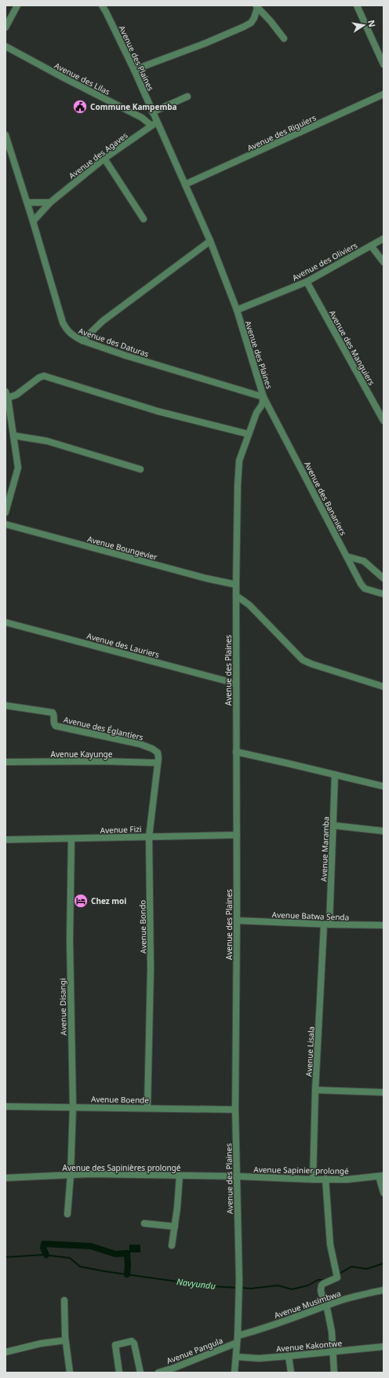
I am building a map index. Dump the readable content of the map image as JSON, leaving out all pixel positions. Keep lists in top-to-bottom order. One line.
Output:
{"streets":{"street":["Avenue des Plaines","Avenue des Lilas","Avenue des Riguiers","Avenue des Agaves","Avenue des Oliviers","Avenue des Daturas","Avenue des Manguiers","Avenue des Bananiers","Avenue Boungevier","Avenue des Lauriers","Avenue des Églantiers","Avenue Kayunge","Avenue Fizi","Avenue Maramba","Avenue Batwa Senda","Avenue Bondo","Avenue Disangi","Avenue Lisala","Avenue Boende","Avenue des Sapinières prolongé","Avenue Sapinier prolongé","Avenue Musimbwa","Avenue Kakontwe","Avenue Pangula"]},"crossings":[["Avenue des Plaines","Avenue des Lilas"],["Avenue des Plaines","Avenue des Riguiers"],["Avenue des Plaines","Avenue des Agaves"],["Avenue des Plaines","Avenue des Oliviers"],["Avenue des Plaines","Avenue des Daturas"],["Avenue des Plaines","Avenue des Bananiers"],["Avenue des Plaines","Avenue Boungevier"],["Avenue des Plaines","Avenue des Lauriers"],["Avenue des Plaines","Avenue Fizi"],["Avenue des Plaines","Avenue Batwa Senda"],["Avenue des Plaines","Avenue Boende"],["Avenue des Plaines","Avenue des Sapinières prolongé"],["Avenue des Plaines","Avenue Sapinier prolongé"],["Avenue des Plaines","Avenue Musimbwa"],["Avenue des Plaines","Avenue Kakontwe"],["Avenue des Plaines","Avenue Pangula"],["Avenue des Lilas","Avenue des Agaves"],["Avenue des Agaves","Avenue des Daturas"],["Avenue des Oliviers","Avenue des Manguiers"],["Avenue des Daturas","Avenue des Bananiers"],["Avenue des Églantiers","Avenue Bondo"],["Avenue Kayunge","Avenue Bondo"],["Avenue Fizi","Avenue Bondo"],["Avenue Fizi","Avenue Disangi"],["Avenue Maramba","Avenue Batwa Senda"],["Avenue Maramba","Avenue Lisala"],["Avenue Batwa Senda","Avenue Lisala"],["Avenue Bondo","Avenue Boende"],["Avenue Disangi","Avenue Boende"],["Avenue Disangi","Avenue des Sapinières prolongé"],["Avenue Lisala","Avenue Sapinier prolongé"],["Avenue des Sapinières prolongé","Avenue Sapinier prolongé"]],"water":["Navyundu"],"places":{"public building":["Commune Kampemba"],"hotel":["Chez moi"]},"north":"right"}
